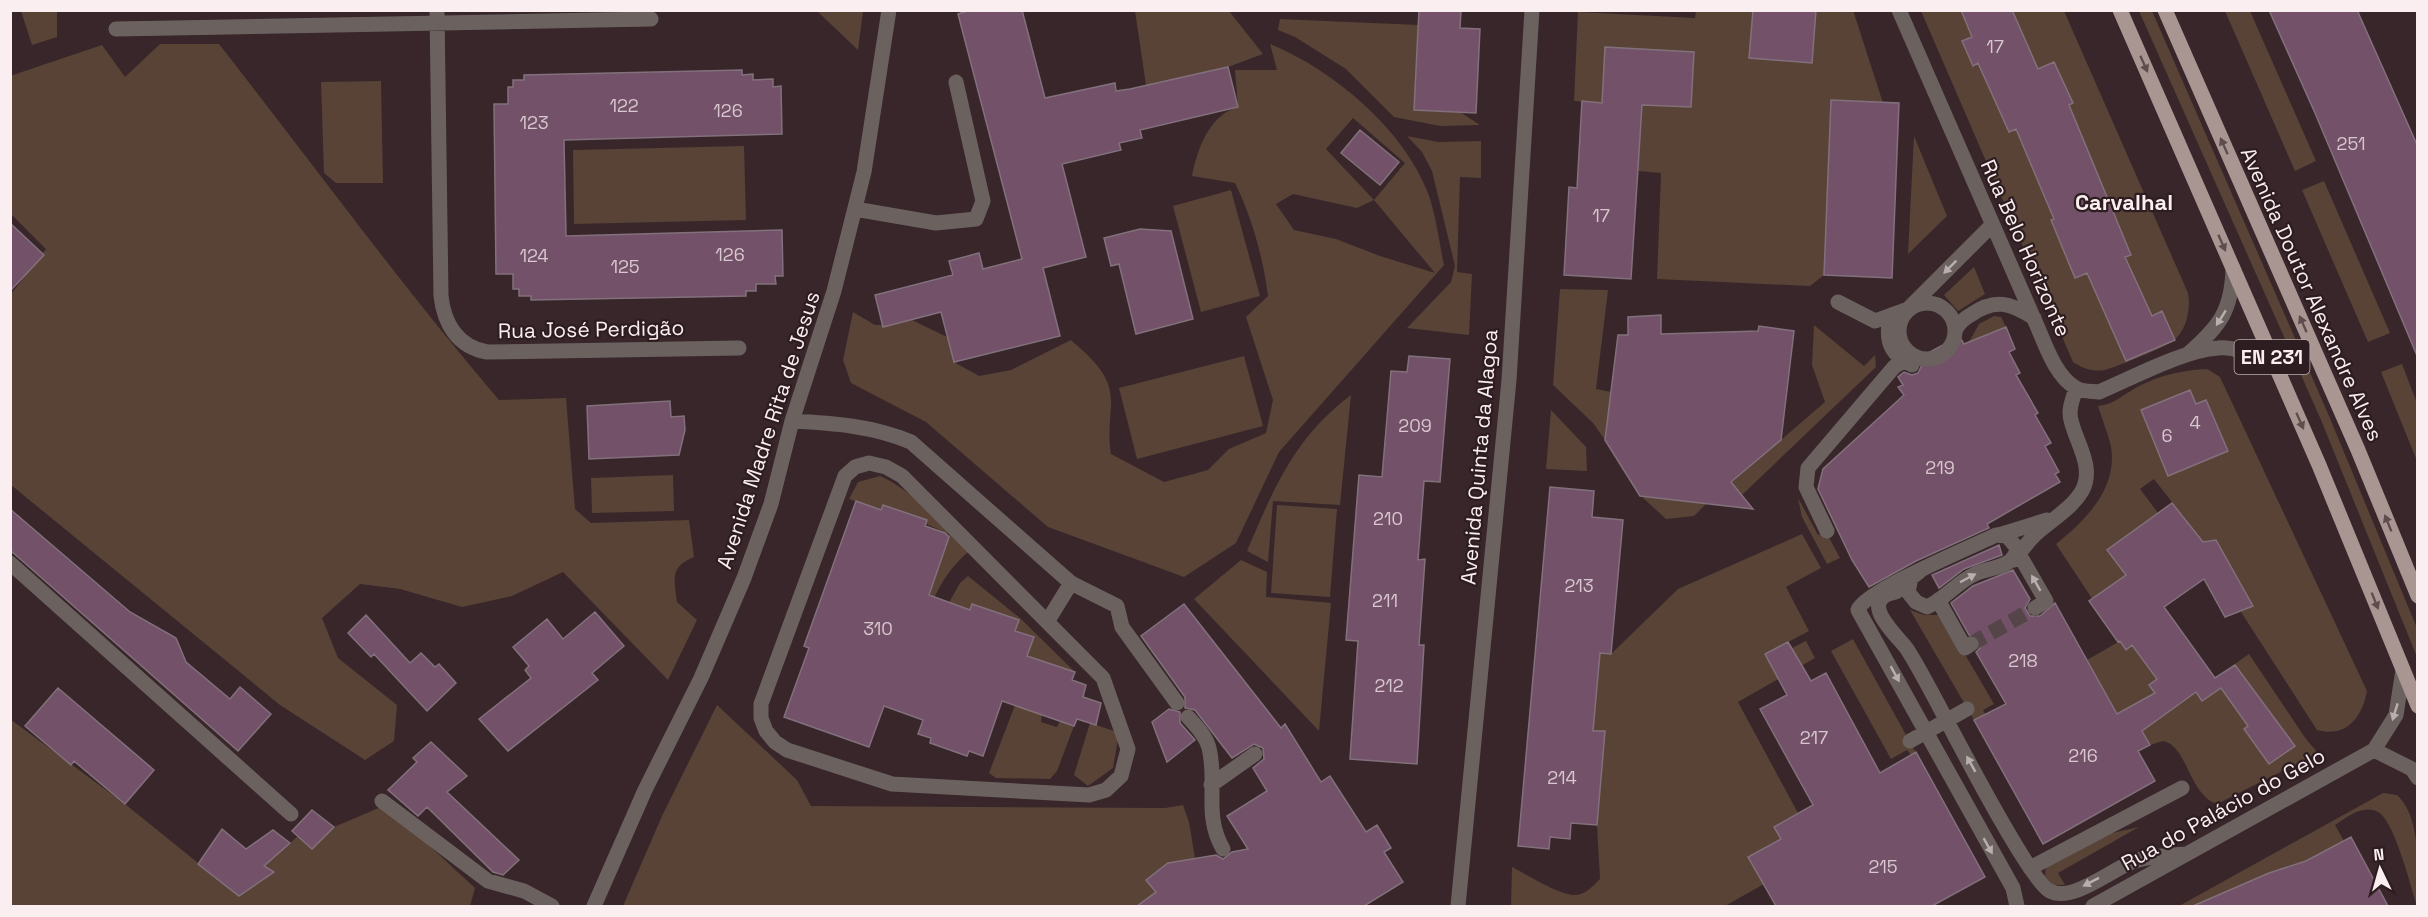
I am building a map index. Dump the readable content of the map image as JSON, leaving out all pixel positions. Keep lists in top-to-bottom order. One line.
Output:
{"streets":{"main road":["Avenida Doutor Alexandre Alves","EN 231"],"street":["Rua Belo Horizonte","Rua José Perdigão","Avenida Madre Rita de Jesus","Avenida Quinta da Alagoa","Rua do Palácio do Gelo"]},"districts":["Carvalhal"],"house_numbers":["17","122","126","123","251","17","126","124","125","4","209","6","219","210","213","211","310","218","212","217","216","214","215"],"north":"top"}
